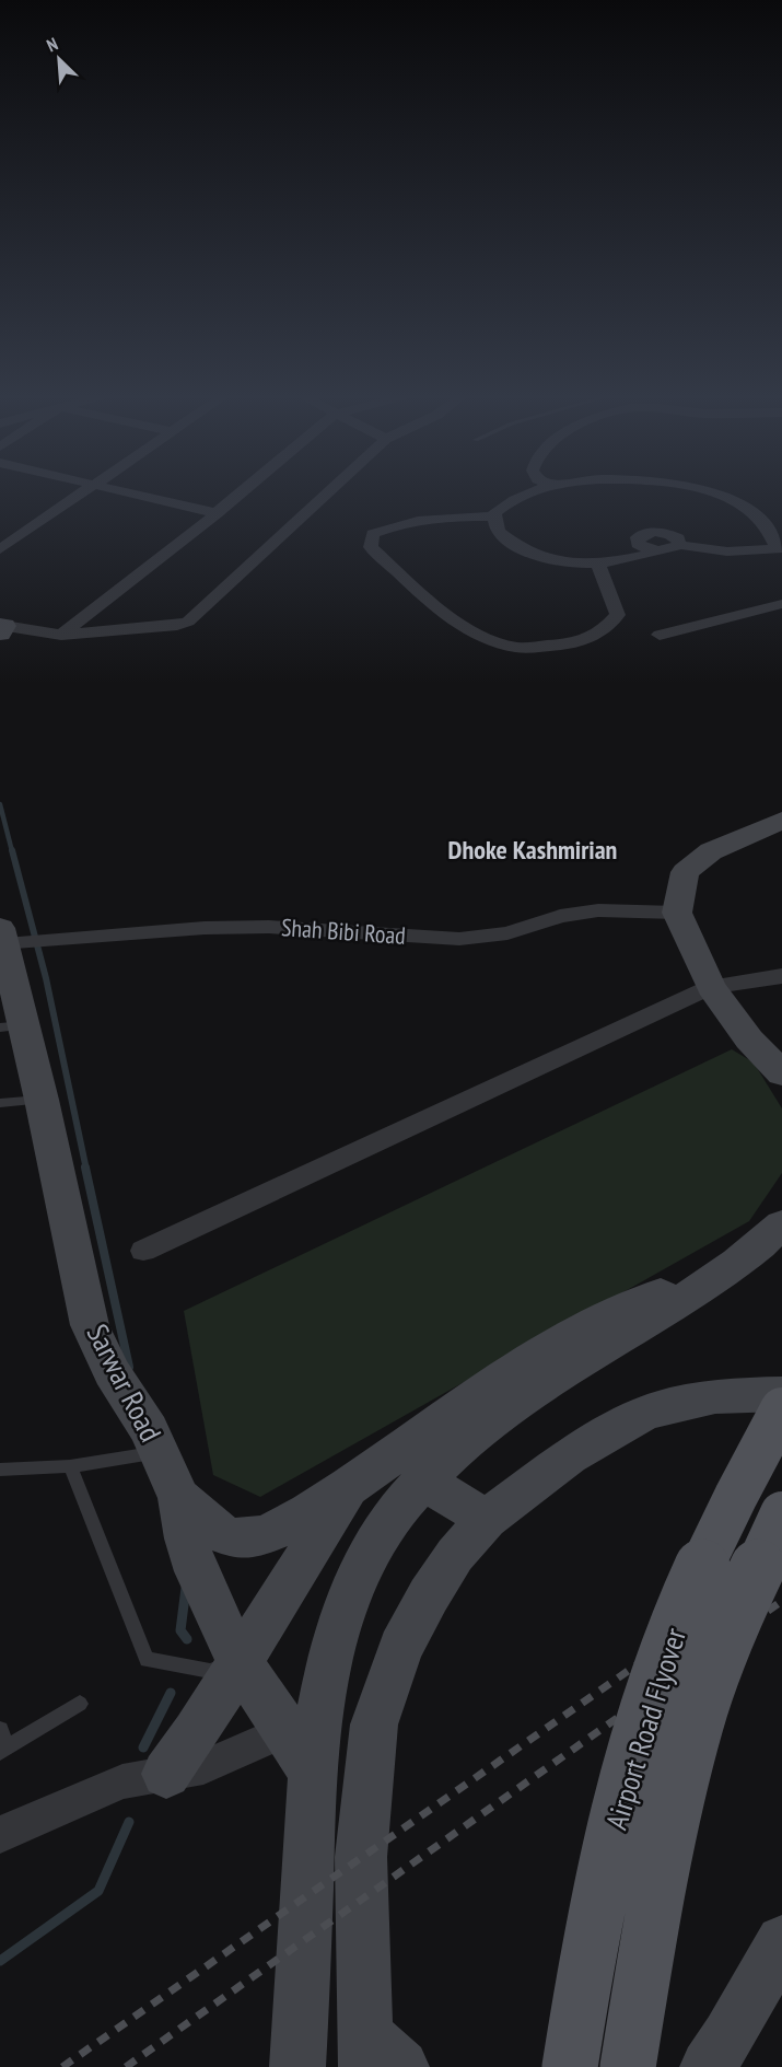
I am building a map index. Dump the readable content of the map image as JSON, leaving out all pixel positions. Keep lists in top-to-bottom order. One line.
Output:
{"streets":{"main road":["Airport Road Flyover"],"street":["Shah Bibi Road","Sarwar Road"]},"crossings":[["Shah Bibi Road","Sarwar Road"]],"districts":["Dhoke Kashmirian"],"north":"top left"}
